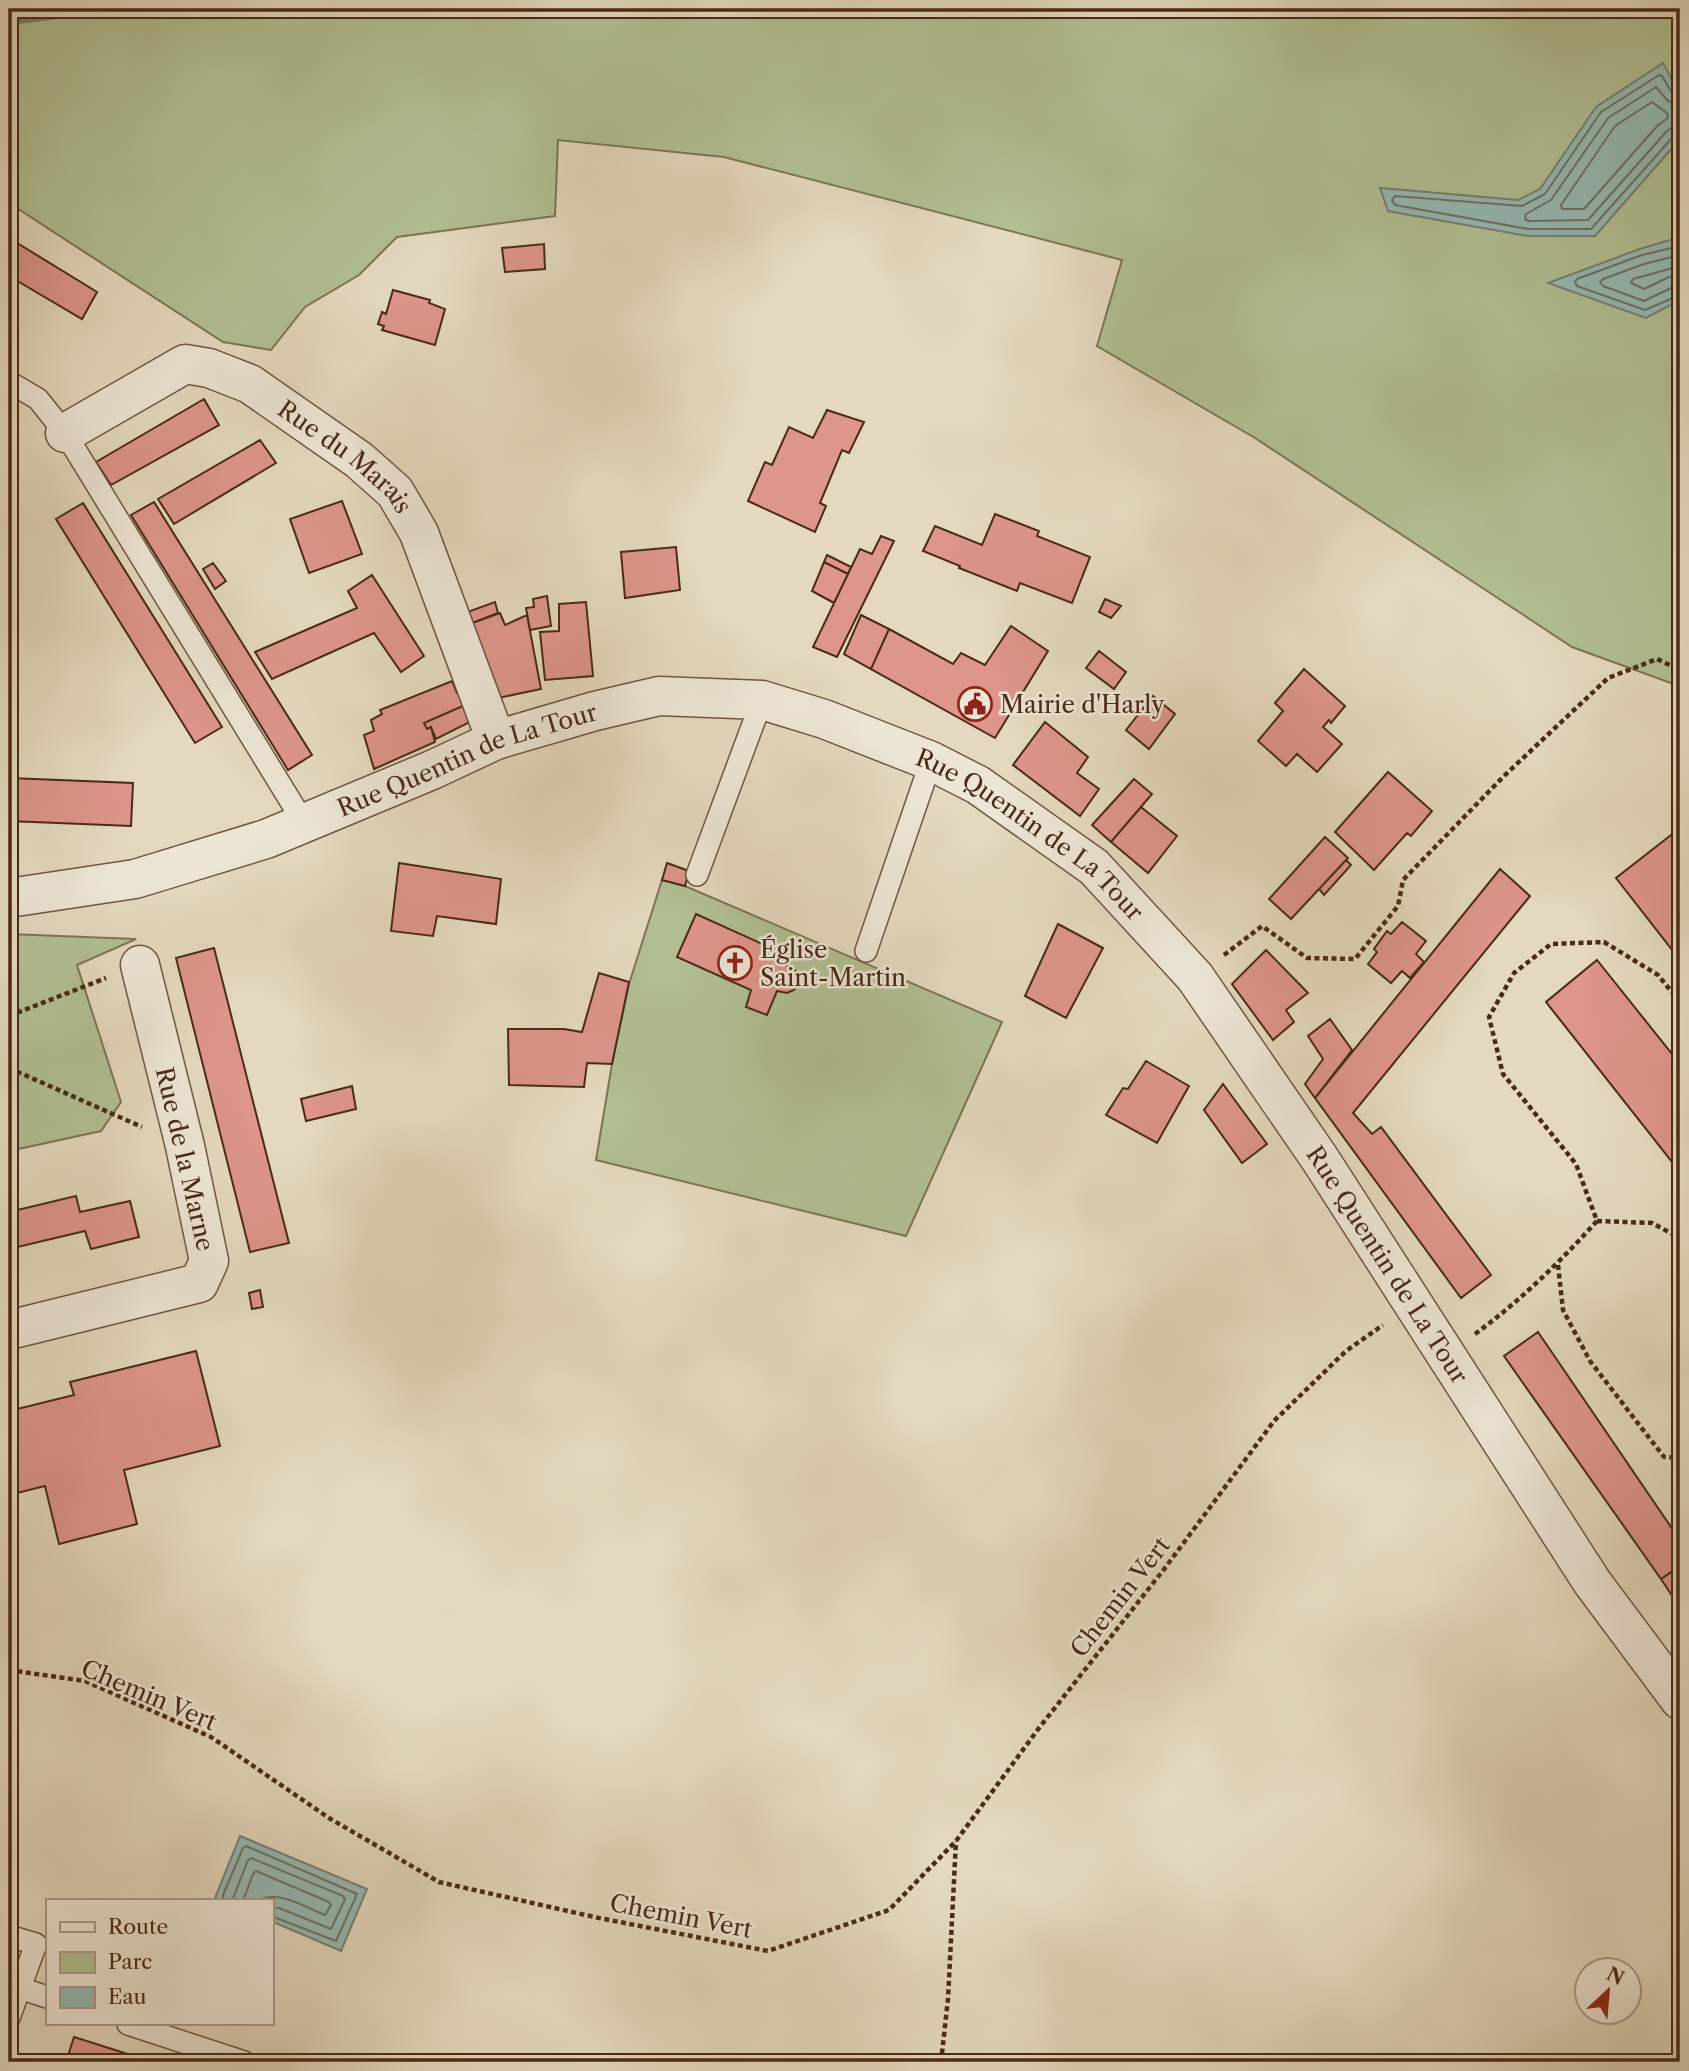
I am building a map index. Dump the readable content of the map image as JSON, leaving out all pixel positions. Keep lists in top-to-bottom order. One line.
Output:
{"streets":{"street":["Rue du Marais","Rue Quentin de La Tour","Rue de la Marne"],"path":["Chemin Vert"]},"crossings":[["Rue du Marais","Rue Quentin de La Tour"],["Rue Quentin de La Tour","Chemin Vert"]],"places":{"public building":["Mairie d'Harly"],"church":["Église Saint-Martin"]},"legend":["Route","Parc","Eau"],"north":"top right"}
